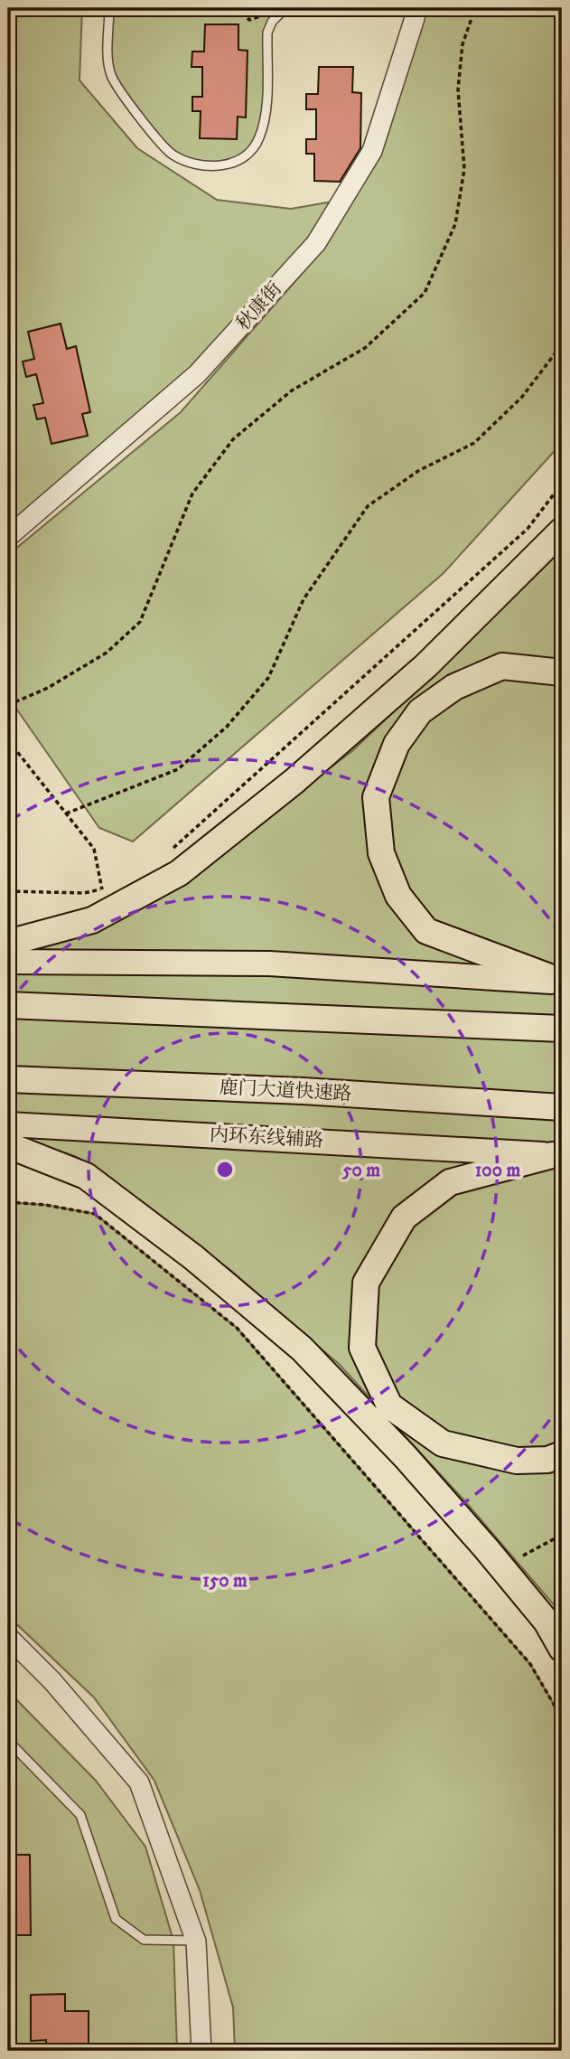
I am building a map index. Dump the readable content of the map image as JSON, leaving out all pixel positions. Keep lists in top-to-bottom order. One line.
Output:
{"streets":{"highway":["鹿门大道快速路"],"main road":["内环东线辅路"],"street":["秋康街"]},"rings":["50 m","100 m","150 m"]}
